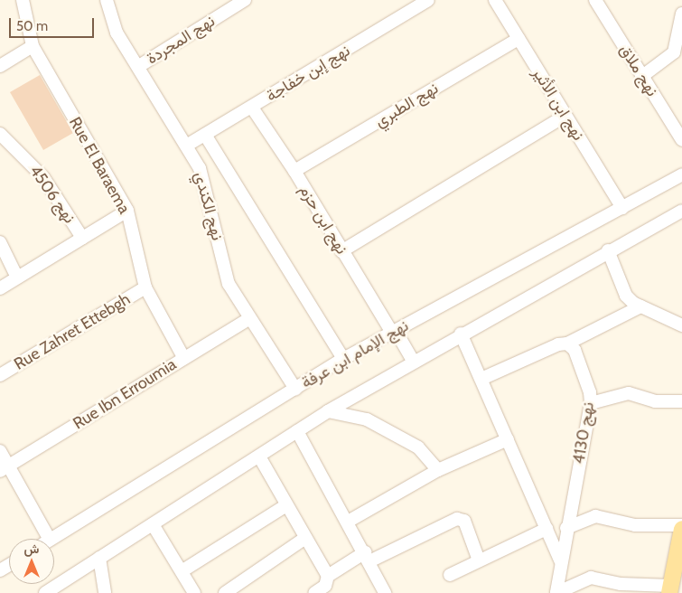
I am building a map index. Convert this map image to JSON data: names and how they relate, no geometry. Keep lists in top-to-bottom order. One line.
{"streets":{"street":["نهج المجردة","نهج ملاق","نهج إبن خفاجة","نهج ابن الأثير","نهج الطبري","Rue El Baraema","نهج 4506","نهج الكندي","نهج ابن حزم","Rue Zahret Ettebgh","نهج الإمام ابن عرفة","Rue Ibn Erroumia","نهج 4130"]},"crossings":[["نهج المجردة","نهج الكندي"],["نهج إبن خفاجة","نهج الكندي"],["نهج إبن خفاجة","نهج ابن حزم"],["نهج ابن الأثير","نهج الطبري"],["نهج ابن الأثير","نهج الإمام ابن عرفة"],["نهج الطبري","نهج ابن حزم"],["Rue El Baraema","Rue Zahret Ettebgh"],["Rue El Baraema","Rue Ibn Erroumia"],["نهج الكندي","نهج الإمام ابن عرفة"],["نهج الكندي","Rue Ibn Erroumia"],["نهج ابن حزم","نهج الإمام ابن عرفة"]],"scale_bar":"50 m","north":"top"}
